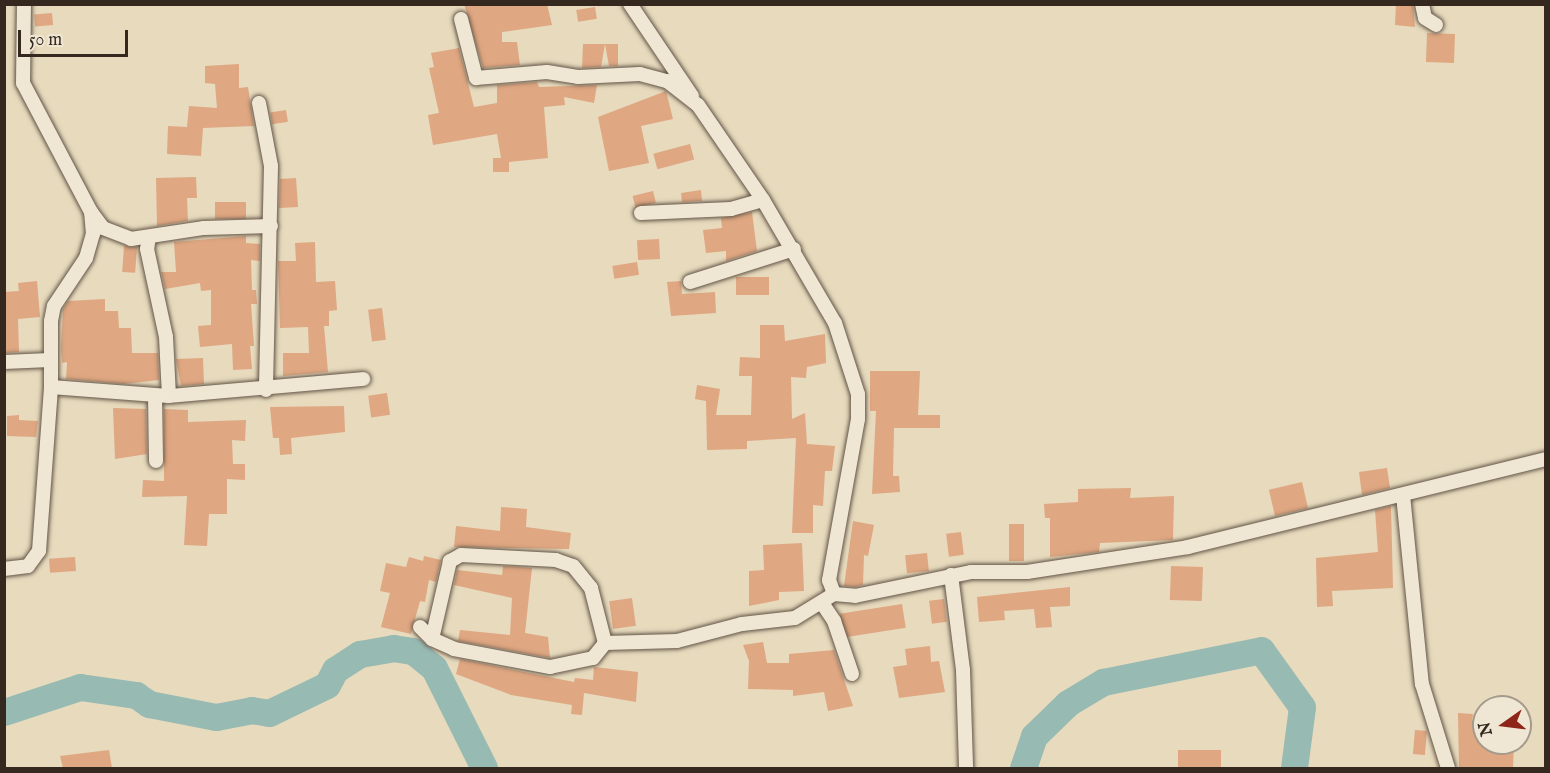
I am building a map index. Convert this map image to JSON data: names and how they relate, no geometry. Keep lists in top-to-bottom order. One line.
{"scale_bar":"50 m","north":"left"}
